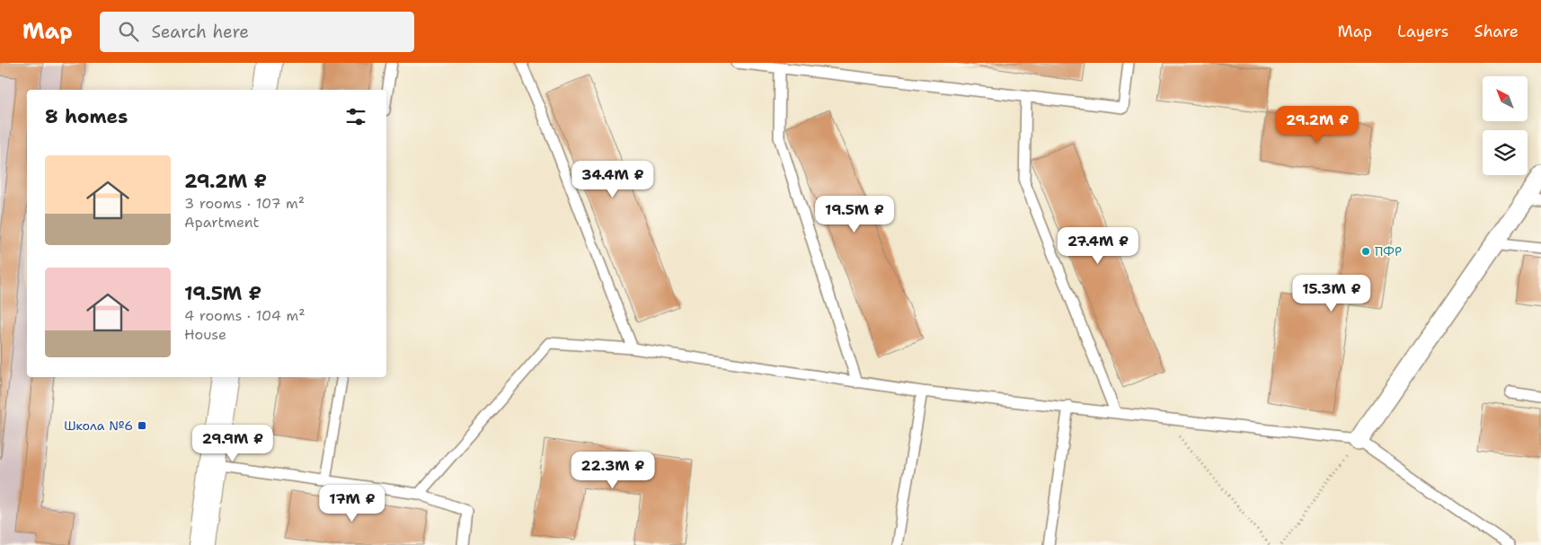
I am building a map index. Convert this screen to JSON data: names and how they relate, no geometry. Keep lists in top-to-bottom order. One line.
{"places":{"other":["ПФР"],"transit":["Школа №6"]},"north":"top left","page":{"header":"Map","search":"Search here","nav":["Map","Layers","Share"],"heading":"8 homes","price":["29.2M ₽","34.4M ₽","19.5M ₽","27.4M ₽","15.3M ₽","29.9M ₽","22.3M ₽","17M ₽"],"list":[{"name":"29.2M ₽","note":"3 rooms · 107 m² · Apartment"},{"name":"19.5M ₽","note":"4 rooms · 104 m² · House"}]}}
